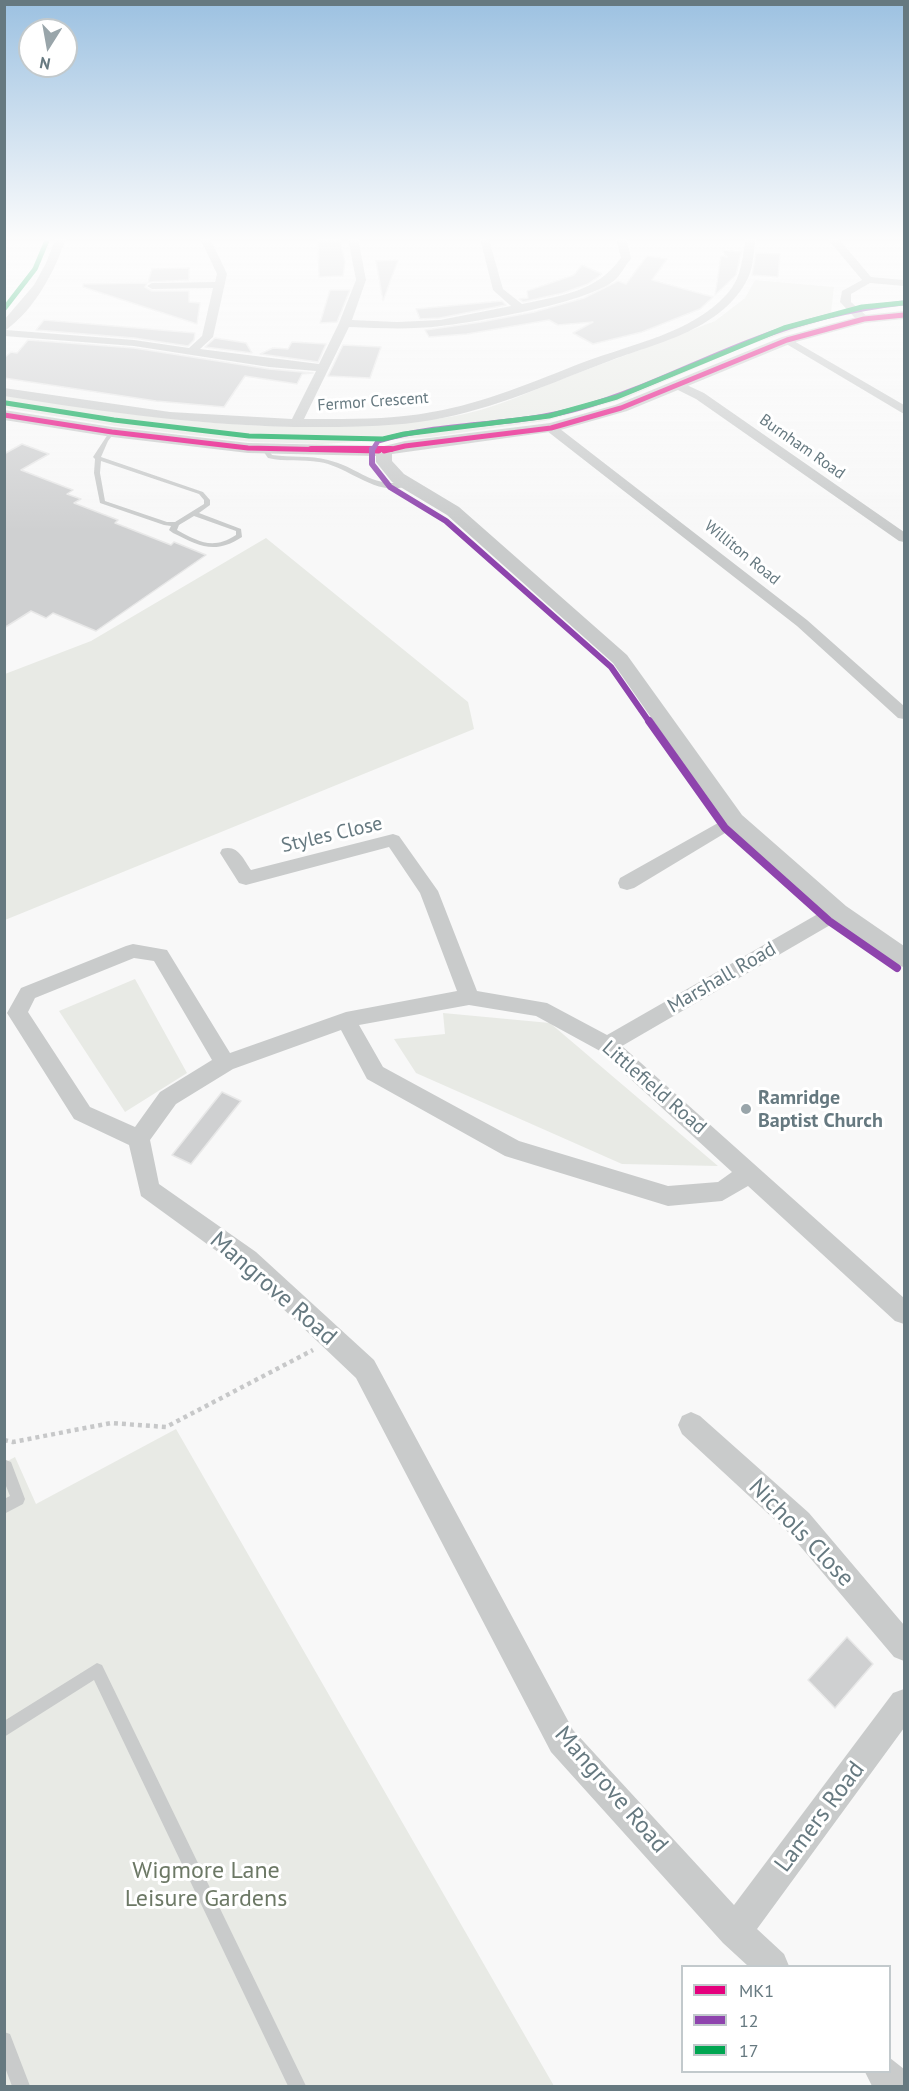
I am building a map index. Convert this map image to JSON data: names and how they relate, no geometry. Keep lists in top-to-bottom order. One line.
{"streets":{"street":["Fermor Crescent","Burnham Road","Williton Road","Styles Close","Marshall Road","Littlefield Road","Mangrove Road","Nichols Close","Lamers Road"]},"crossings":[["Styles Close","Littlefield Road"],["Marshall Road","Littlefield Road"],["Mangrove Road","Lamers Road"]],"parks":["Wigmore Lane Leisure Gardens"],"places":["Ramridge Baptist Church"],"lines":["transit line MK1","transit line 12","transit line 17"],"legend":["MK1","12","17"],"north":"bottom"}
